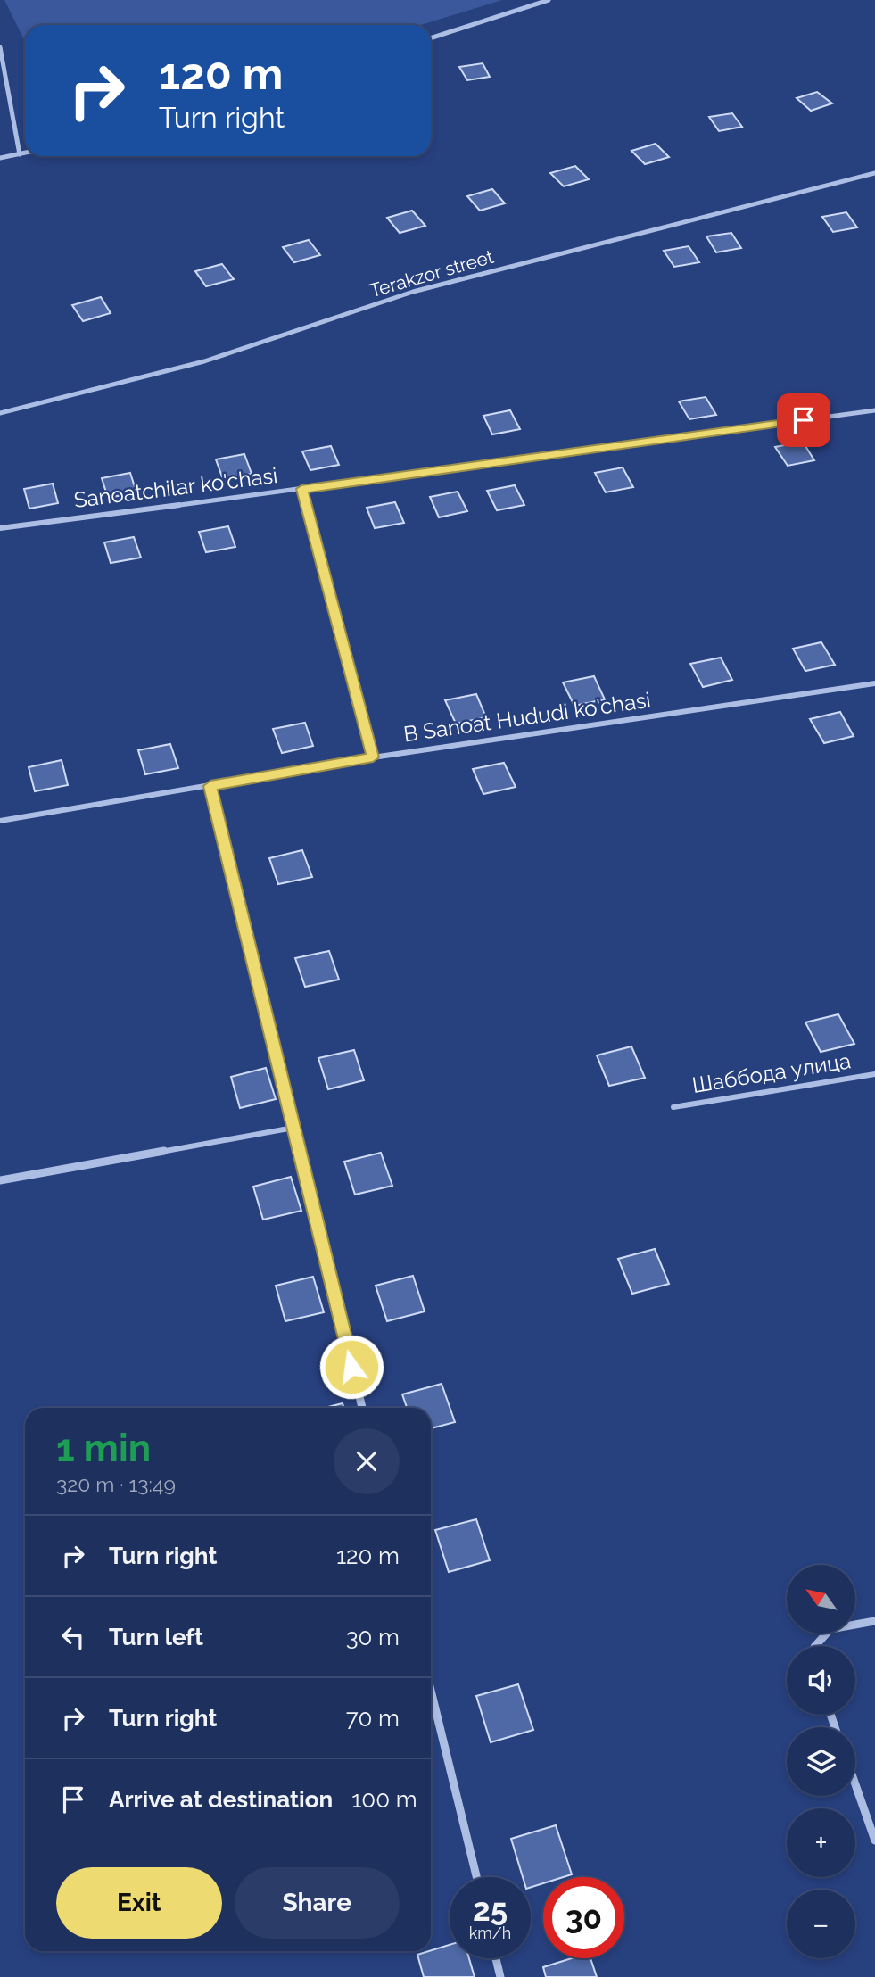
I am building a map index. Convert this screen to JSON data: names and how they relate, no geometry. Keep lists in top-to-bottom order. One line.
{"streets":{"street":["Terakzor street","Sanoatchilar ko'chasi","B Sanoat Hududi ko'chasi","Шаббода улица"]},"north":"top left","page":{"turn":["120 m","Turn right"],"heading":["1 min","320 m · 13:49"],"list":[{"name":"Turn right","value":"120 m"},{"name":"Turn left","value":"30 m"},{"name":"Turn right","value":"70 m"},{"name":"Arrive at destination","value":"100 m"}],"map_buttons":["+","−"],"buttons":["Exit","Share"],"speed":"25 km/h","limit":"30"}}
